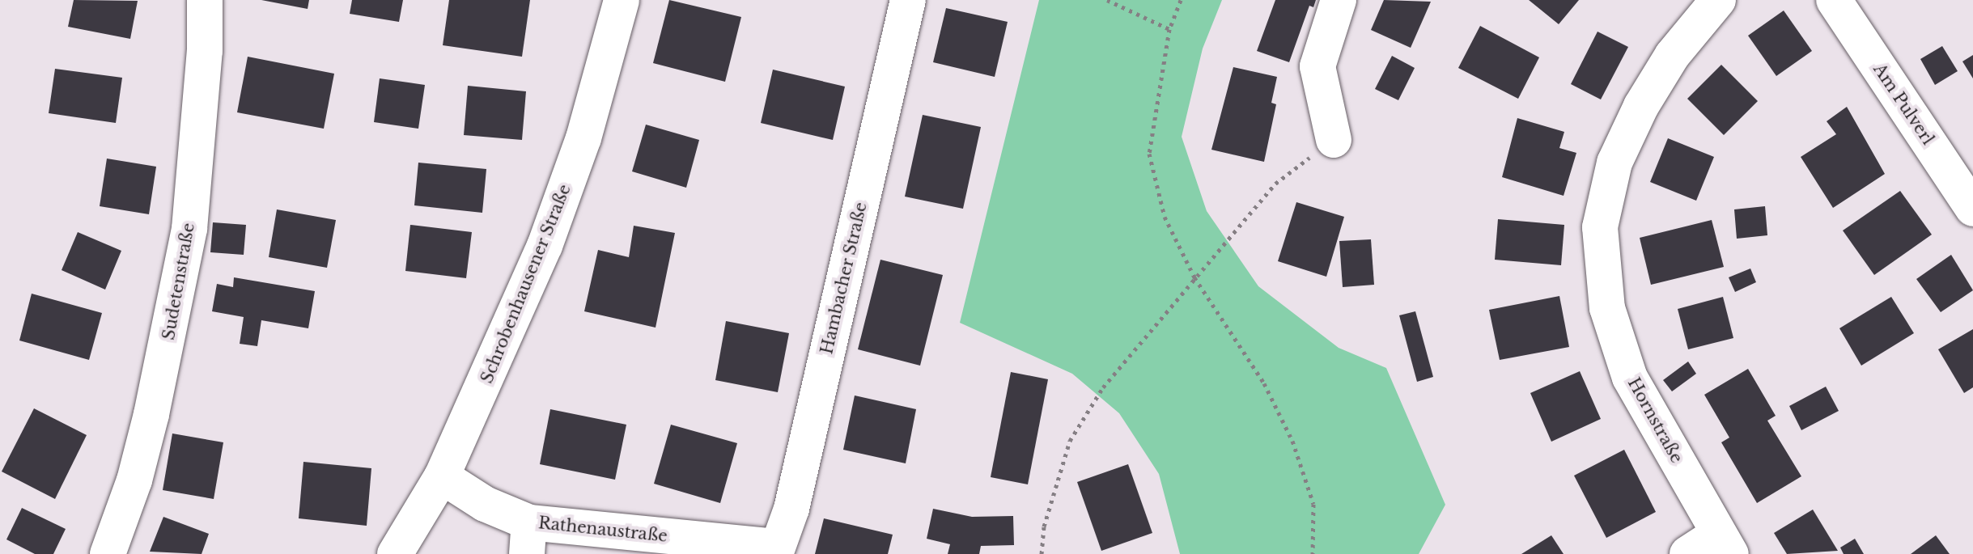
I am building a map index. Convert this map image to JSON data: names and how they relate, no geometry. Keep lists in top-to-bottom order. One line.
{"streets":{"street":["Am Pulverl","Hambacher Straße","Sudetenstraße","Schrobenhausener Straße","Hornstraße","Rathenaustraße"]},"crossings":[["Hambacher Straße","Rathenaustraße"],["Schrobenhausener Straße","Rathenaustraße"]]}
